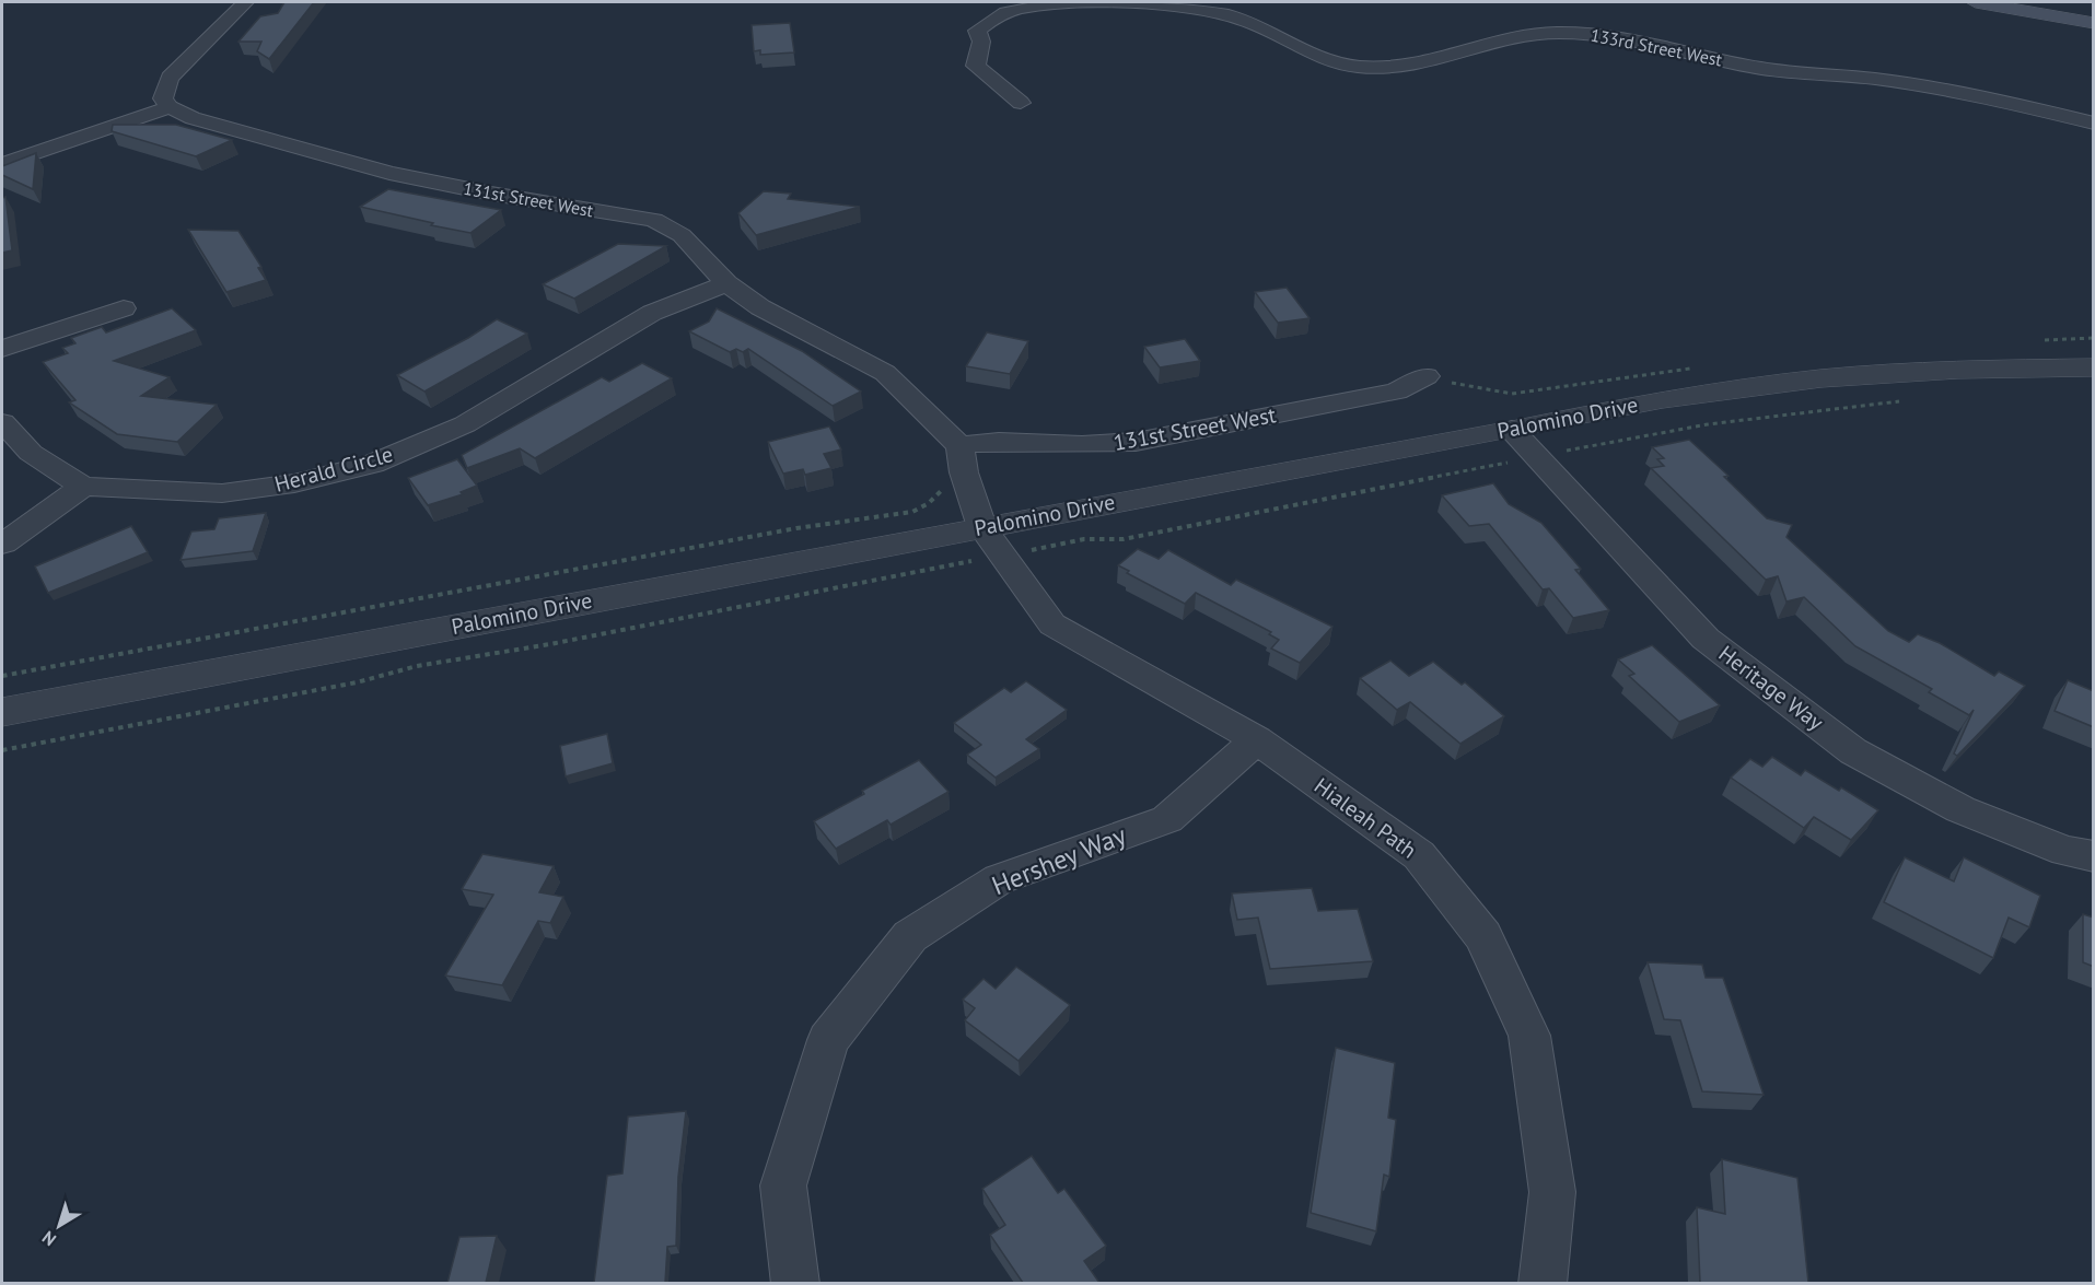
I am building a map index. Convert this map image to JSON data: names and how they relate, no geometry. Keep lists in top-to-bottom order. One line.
{"streets":{"street":["133rd Street West","131st Street West","Palomino Drive","Herald Circle","Heritage Way","Hialeah Path","Hershey Way"]},"crossings":[["131st Street West","Palomino Drive"],["131st Street West","Herald Circle"],["131st Street West","Hialeah Path"],["Palomino Drive","Heritage Way"],["Palomino Drive","Hialeah Path"],["Hialeah Path","Hershey Way"]],"north":"bottom left"}
